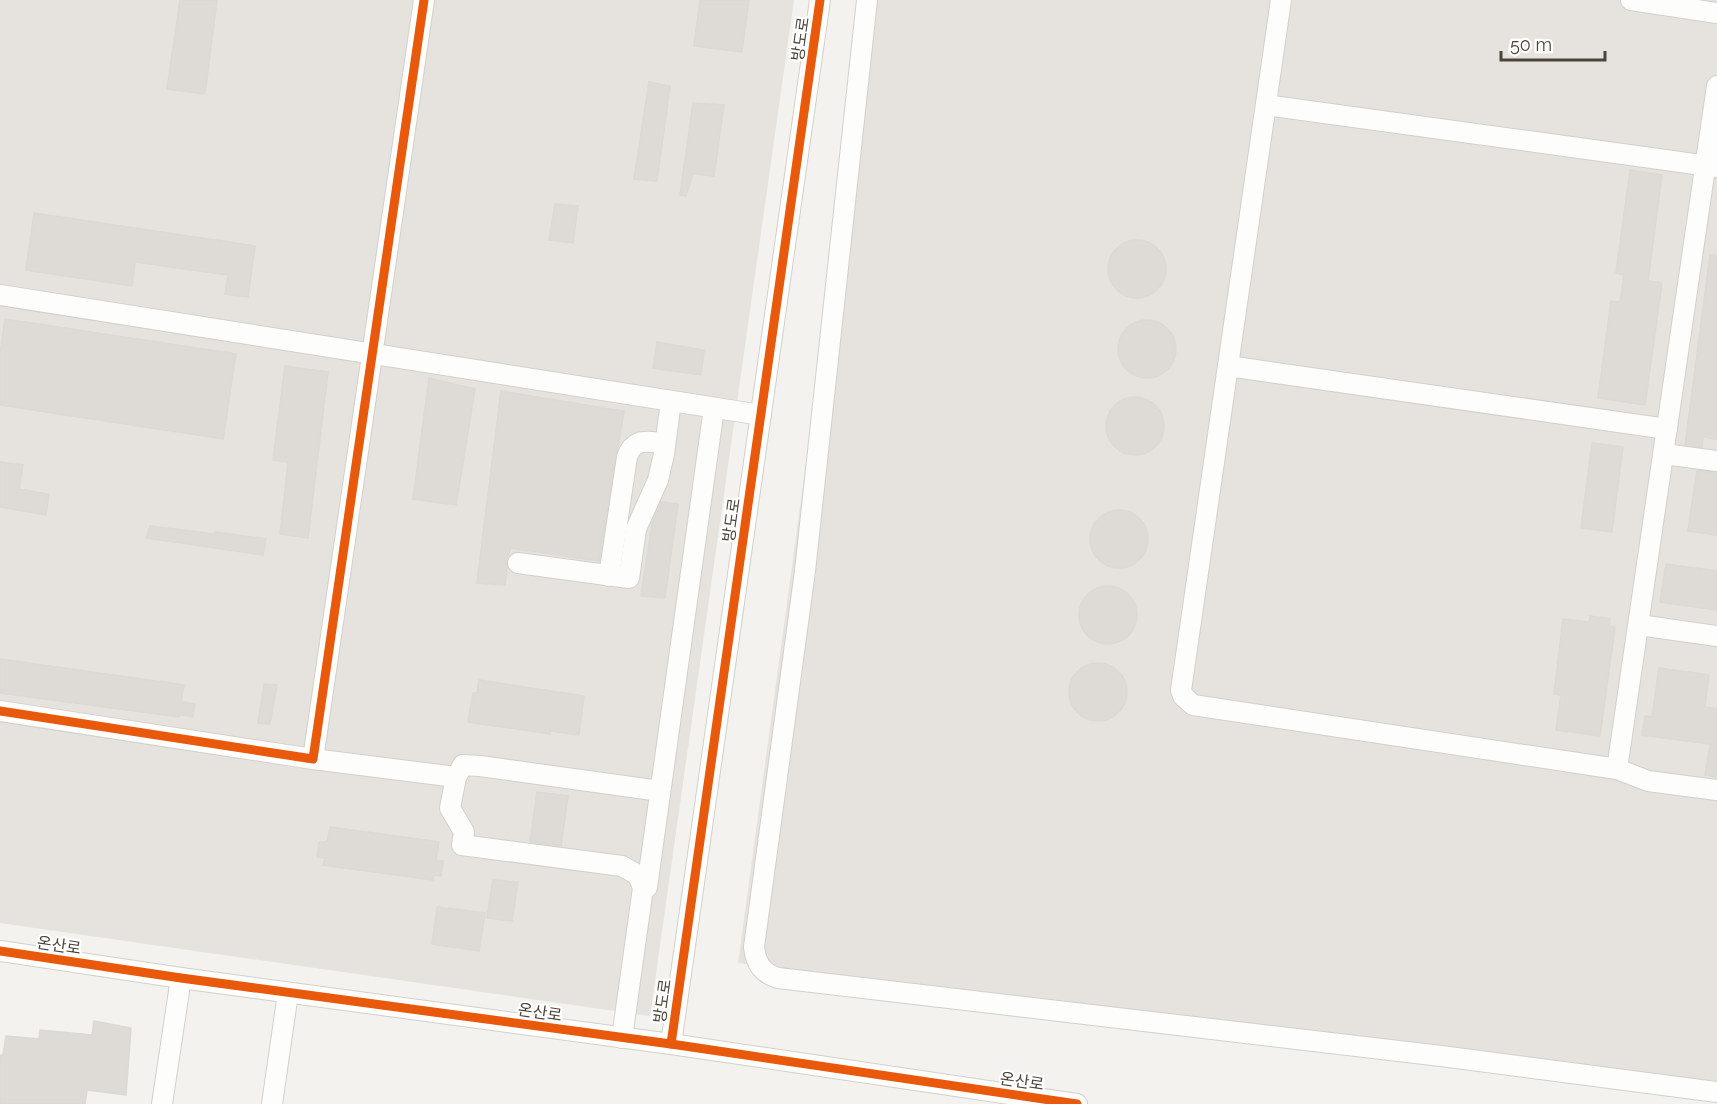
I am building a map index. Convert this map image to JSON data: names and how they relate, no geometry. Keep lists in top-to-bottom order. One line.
{"streets":{"street":["방도로","온산로"]},"crossings":[["방도로","온산로"]],"scale_bar":"50 m"}
